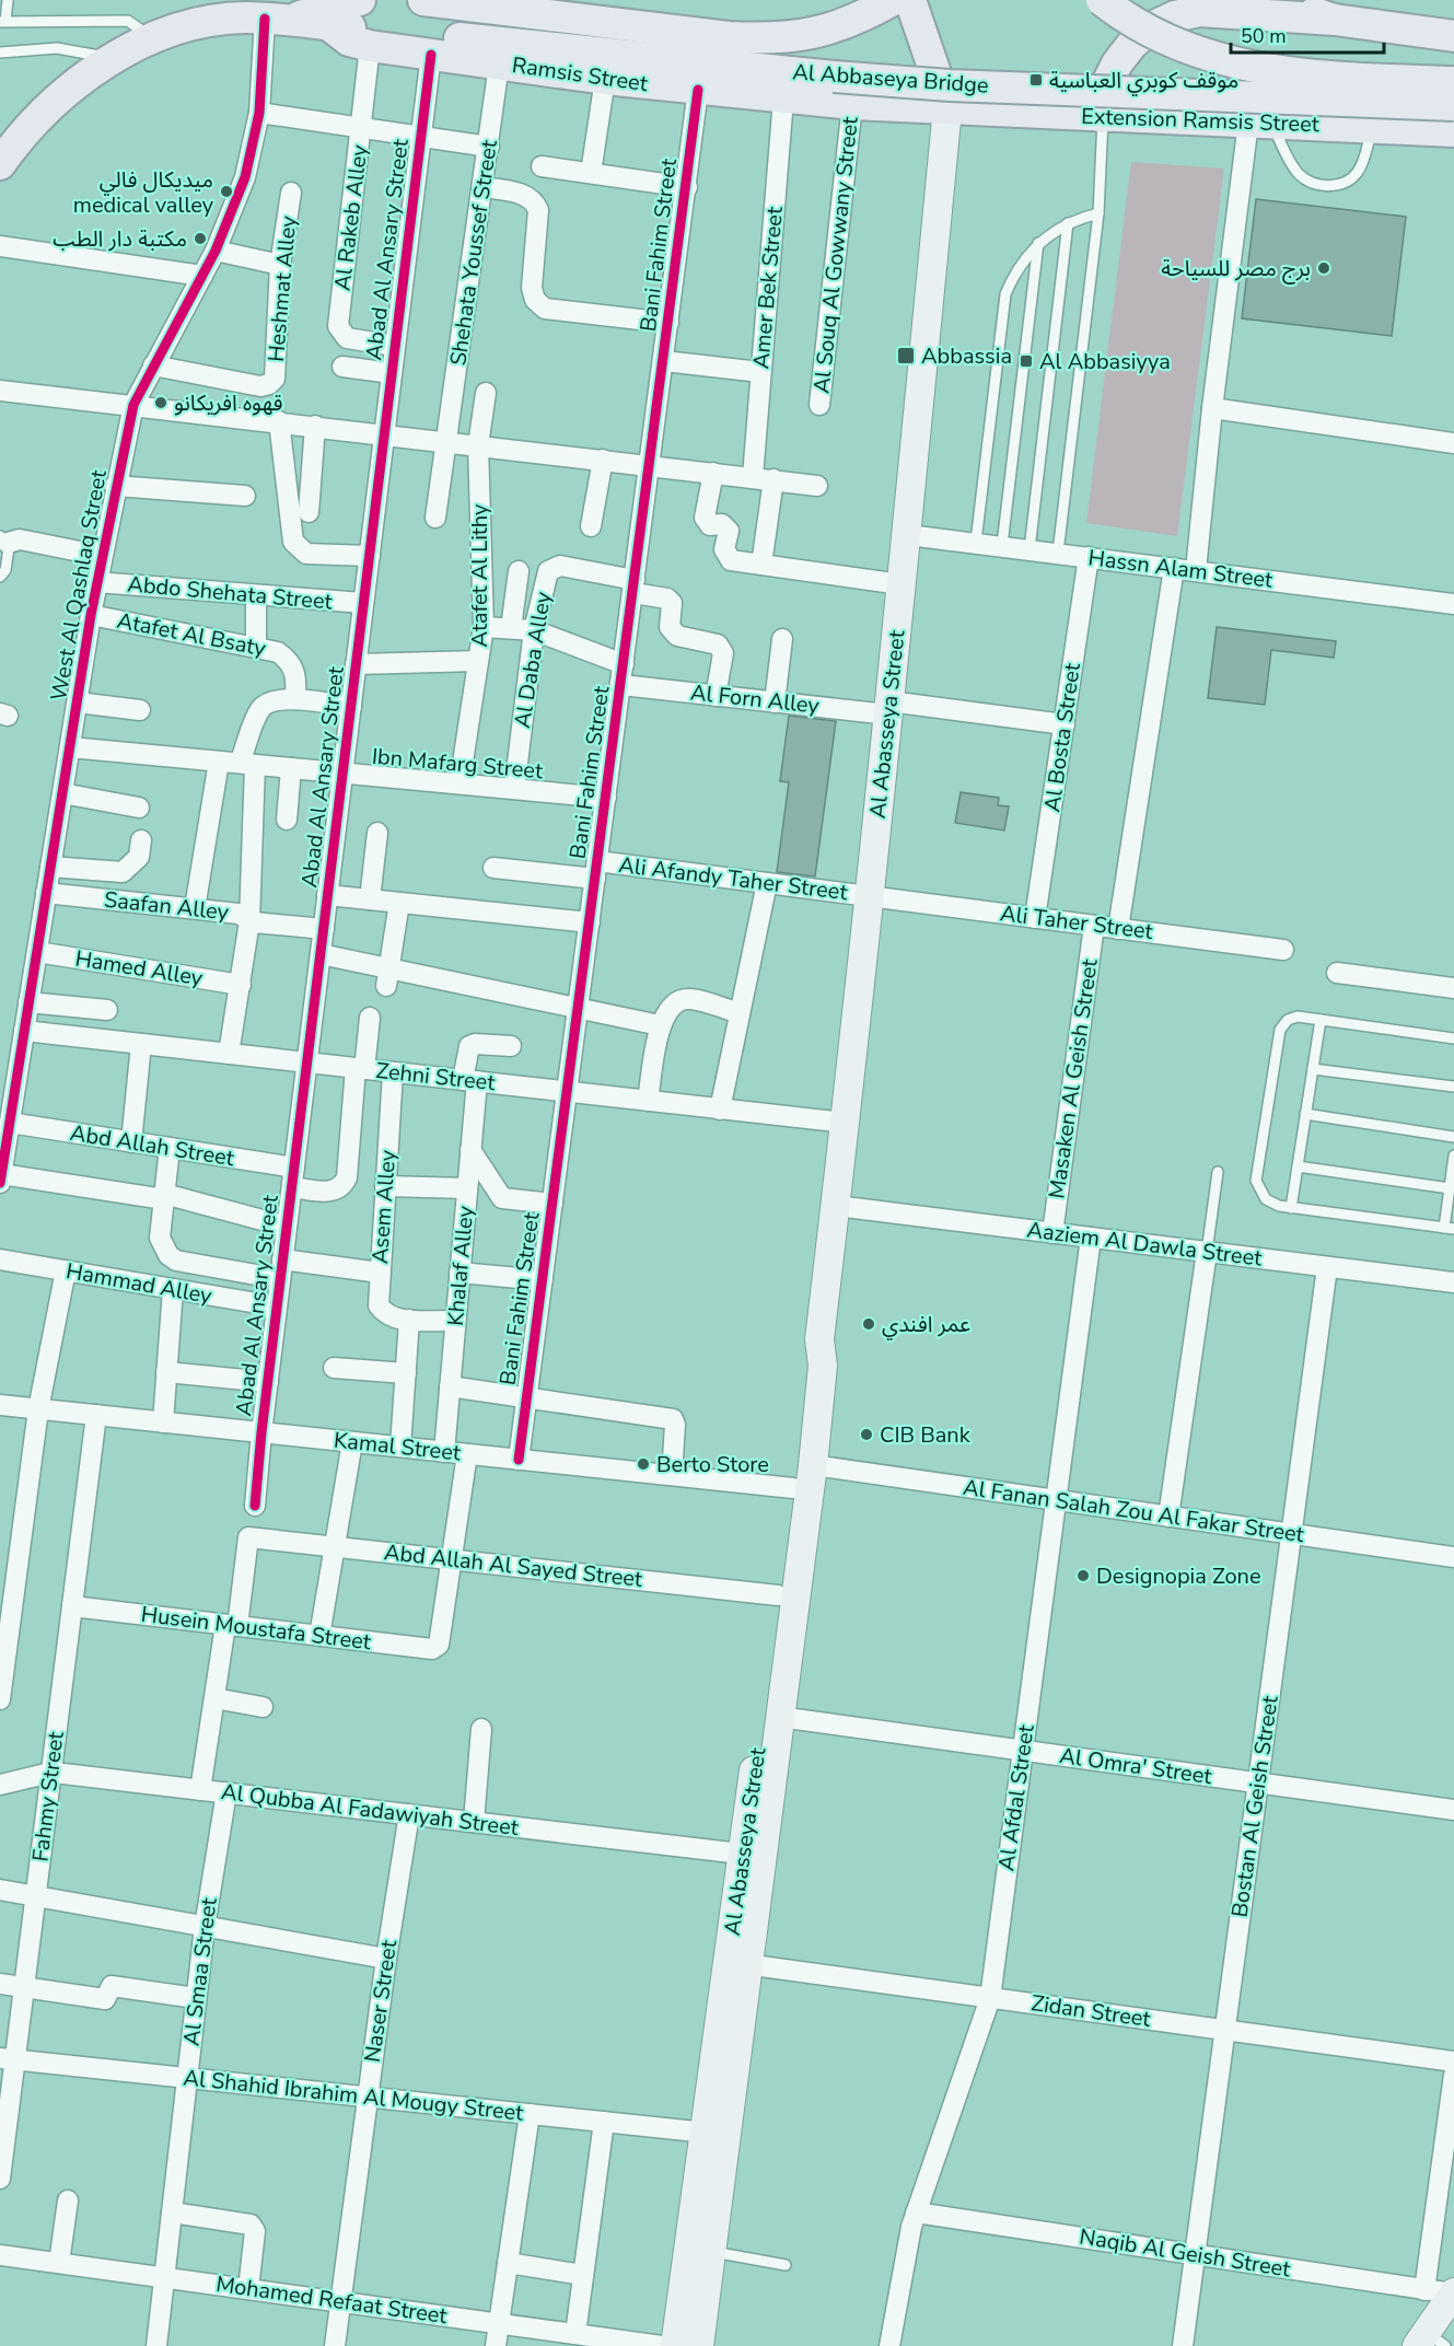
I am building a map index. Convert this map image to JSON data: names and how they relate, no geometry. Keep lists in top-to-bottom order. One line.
{"streets":{"main road":["Ramsis Street","Al Abbaseya Bridge","Extension Ramsis Street","Al Abasseya Street"],"street":["Al Rakeb Alley","Bani Fahim Street","Abad Al Ansary Street","Shehata Youssef Street","Al Souq Al Gowwany Street","Amer Bek Street","Heshmat Alley","Hassn Alam Street","Atafet Al Lithy","West Al Qashlaq Street","Abdo Shehata Street","Atafet Al Bsaty","Al Daba Alley","Al Forn Alley","Al Bosta Street","Ibn Mafarg Street","Ali Afandy Taher Street","Saafan Alley","Ali Taher Street","Hamed Alley","Zehni Street","Masaken Al Geish Street","Abd Allah Street","Asem Alley","Aaziem Al Dawla Street","Khalaf Alley","Hammad Alley","Kamal Street","Al Fanan Salah Zou Al Fakar Street","Abd Allah Al Sayed Street","Husein Moustafa Street","Al Omra' Street","Fahmy Street","Al Afdal Street","Bostan Al Geish Street","Al Qubba Al Fadawiyah Street","Al Smaa Street","Naser Street","Zidan Street","Al Shahid Ibrahim Al Mougy Street","Naqib Al Geish Street","Mohamed Refaat Street"]},"crossings":[["Ramsis Street","Al Abbaseya Bridge"],["Ramsis Street","Extension Ramsis Street"],["Ramsis Street","Al Rakeb Alley"],["Ramsis Street","Bani Fahim Street"],["Ramsis Street","Abad Al Ansary Street"],["Ramsis Street","Shehata Youssef Street"],["Ramsis Street","Al Souq Al Gowwany Street"],["Ramsis Street","Amer Bek Street"],["Ramsis Street","West Al Qashlaq Street"],["Ramsis Street","Al Abasseya Street"],["Extension Ramsis Street","Al Abasseya Street"],["Al Rakeb Alley","Abad Al Ansary Street"],["Bani Fahim Street","Al Daba Alley"],["Bani Fahim Street","Al Forn Alley"],["Bani Fahim Street","Ibn Mafarg Street"],["Bani Fahim Street","Ali Afandy Taher Street"],["Bani Fahim Street","Zehni Street"],["Bani Fahim Street","Kamal Street"],["Abad Al Ansary Street","Abdo Shehata Street"],["Abad Al Ansary Street","Ibn Mafarg Street"],["Abad Al Ansary Street","Saafan Alley"],["Abad Al Ansary Street","Zehni Street"],["Abad Al Ansary Street","Abd Allah Street"],["Abad Al Ansary Street","Hammad Alley"],["Abad Al Ansary Street","Kamal Street"],["Heshmat Alley","West Al Qashlaq Street"],["Hassn Alam Street","Al Abasseya Street"],["Hassn Alam Street","Al Bosta Street"],["Atafet Al Lithy","Ibn Mafarg Street"],["West Al Qashlaq Street","Abdo Shehata Street"],["West Al Qashlaq Street","Atafet Al Bsaty"],["West Al Qashlaq Street","Ibn Mafarg Street"],["West Al Qashlaq Street","Saafan Alley"],["West Al Qashlaq Street","Hamed Alley"],["West Al Qashlaq Street","Zehni Street"],["West Al Qashlaq Street","Abd Allah Street"],["Al Daba Alley","Ibn Mafarg Street"],["Al Forn Alley","Al Abasseya Street"],["Al Forn Alley","Al Bosta Street"],["Al Abasseya Street","Ali Afandy Taher Street"],["Al Abasseya Street","Ali Taher Street"],["Al Abasseya Street","Zehni Street"],["Al Abasseya Street","Aaziem Al Dawla Street"],["Al Abasseya Street","Kamal Street"],["Al Abasseya Street","Al Fanan Salah Zou Al Fakar Street"],["Al Abasseya Street","Abd Allah Al Sayed Street"],["Al Abasseya Street","Al Omra' Street"],["Al Abasseya Street","Al Qubba Al Fadawiyah Street"],["Al Abasseya Street","Zidan Street"],["Al Abasseya Street","Al Shahid Ibrahim Al Mougy Street"],["Al Bosta Street","Ali Taher Street"],["Ali Afandy Taher Street","Ali Taher Street"],["Ali Taher Street","Masaken Al Geish Street"],["Zehni Street","Abd Allah Street"],["Zehni Street","Asem Alley"],["Zehni Street","Khalaf Alley"],["Masaken Al Geish Street","Aaziem Al Dawla Street"],["Asem Alley","Khalaf Alley"],["Aaziem Al Dawla Street","Al Afdal Street"],["Aaziem Al Dawla Street","Bostan Al Geish Street"],["Khalaf Alley","Kamal Street"],["Kamal Street","Fahmy Street"],["Al Fanan Salah Zou Al Fakar Street","Al Afdal Street"],["Al Fanan Salah Zou Al Fakar Street","Bostan Al Geish Street"],["Abd Allah Al Sayed Street","Husein Moustafa Street"],["Husein Moustafa Street","Fahmy Street"],["Al Omra' Street","Al Afdal Street"],["Al Omra' Street","Bostan Al Geish Street"],["Fahmy Street","Al Qubba Al Fadawiyah Street"],["Fahmy Street","Al Shahid Ibrahim Al Mougy Street"],["Al Afdal Street","Zidan Street"],["Al Afdal Street","Naqib Al Geish Street"],["Bostan Al Geish Street","Zidan Street"],["Bostan Al Geish Street","Naqib Al Geish Street"],["Al Qubba Al Fadawiyah Street","Al Smaa Street"],["Al Qubba Al Fadawiyah Street","Naser Street"],["Al Smaa Street","Al Shahid Ibrahim Al Mougy Street"],["Al Smaa Street","Mohamed Refaat Street"],["Naser Street","Al Shahid Ibrahim Al Mougy Street"],["Naser Street","Mohamed Refaat Street"]],"places":{"transit":["موقف كوبري العباسية","Abbassia","Al Abbasiyya"],"other":["ميديكال فالي medical valley","مكتبة دار الطب","برج مصر للسياحة","قهوه افريكانو","عمر افندي","CIB Bank","Berto Store","Designopia Zone"]},"scale_bar":"50 m"}
